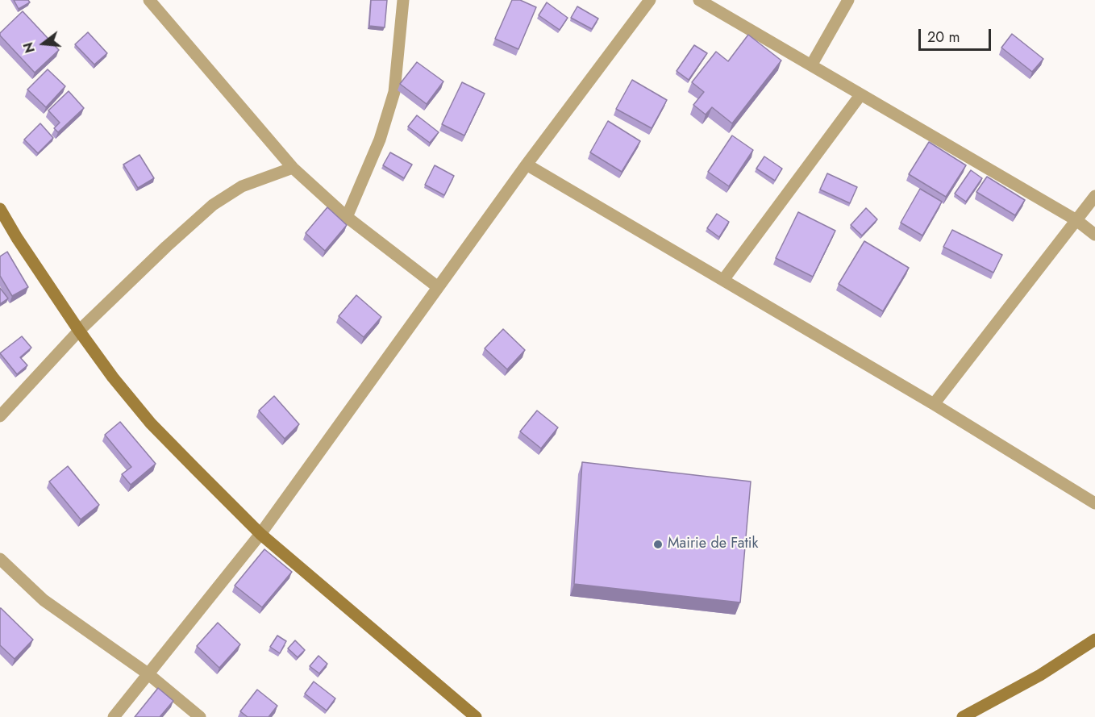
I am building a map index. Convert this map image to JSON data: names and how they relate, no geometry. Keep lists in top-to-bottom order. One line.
{"places":["Mairie de Fatik"],"scale_bar":"20 m","north":"left"}
